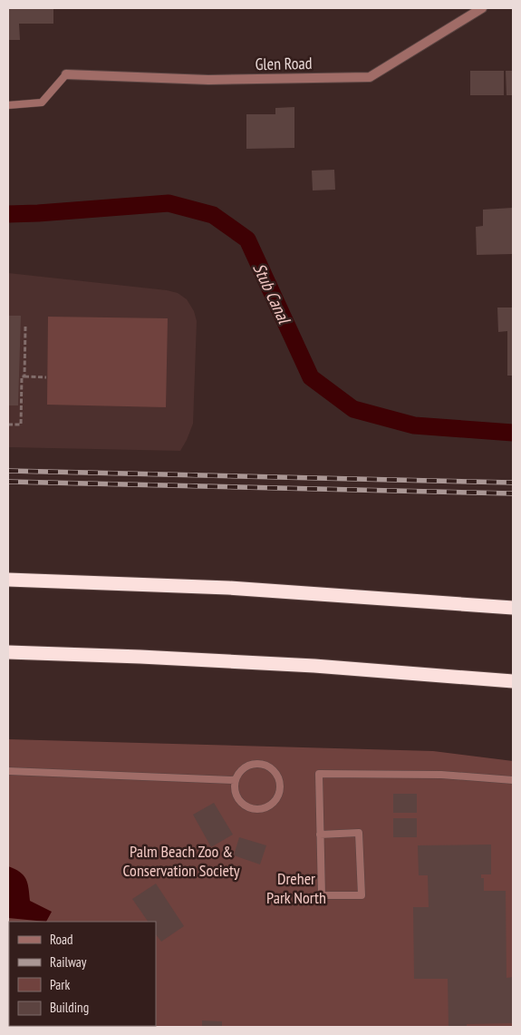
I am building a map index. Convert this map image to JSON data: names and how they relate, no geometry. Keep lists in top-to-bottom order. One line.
{"streets":{"street":["Glen Road"]},"water":["Stub Canal"],"parks":["Palm Beach Zoo & Conservation Society","Dreher Park North"],"legend":["Road","Railway","Park","Building"]}
